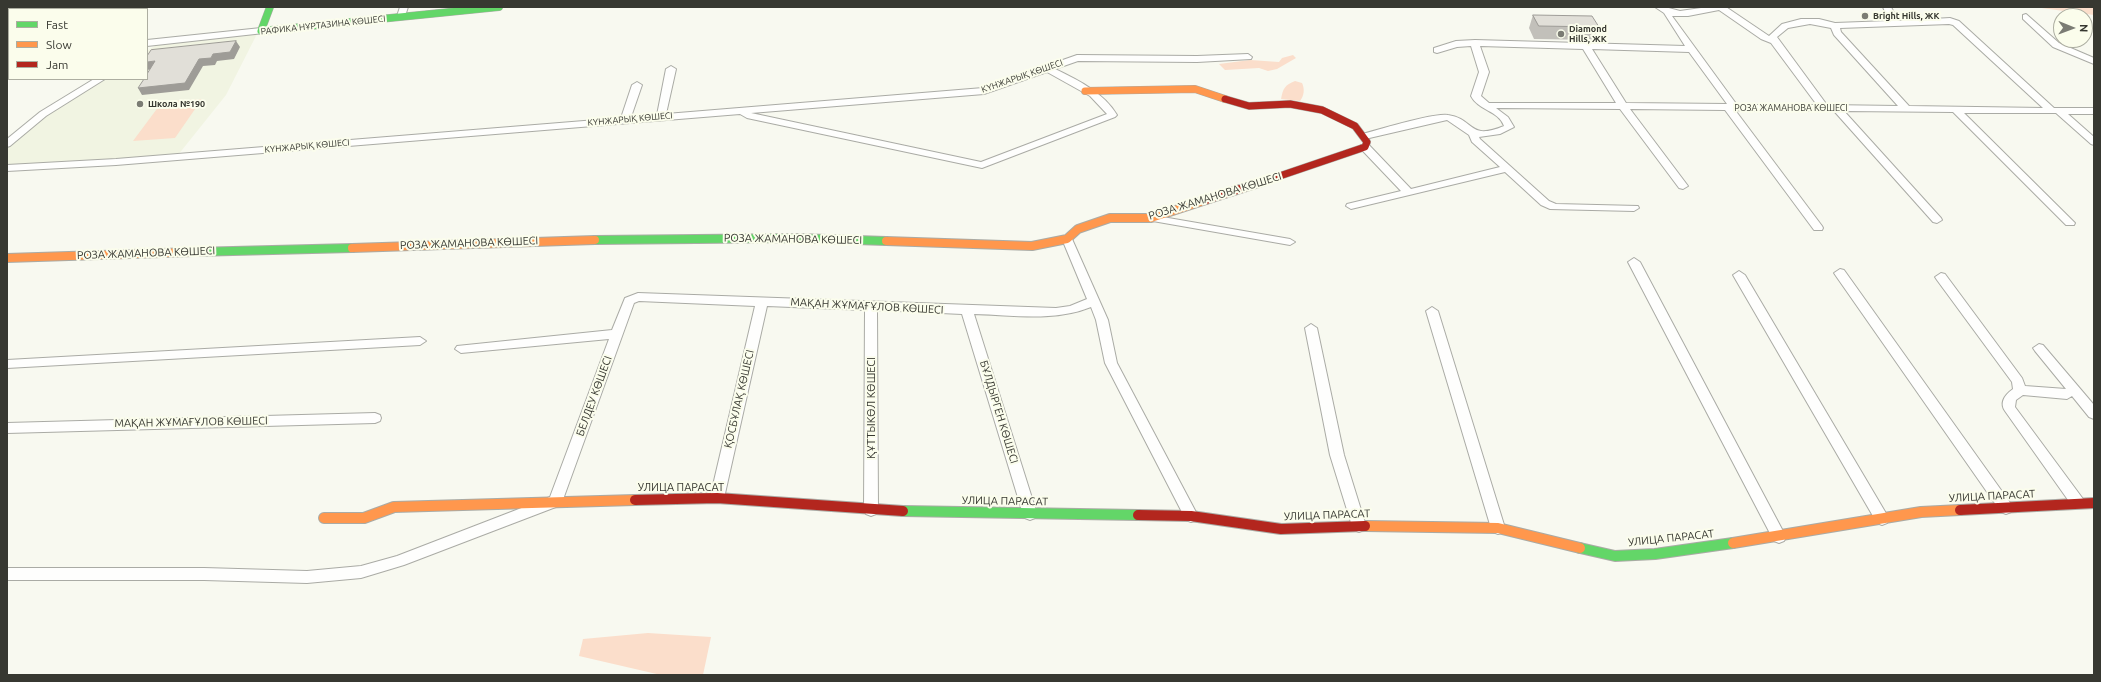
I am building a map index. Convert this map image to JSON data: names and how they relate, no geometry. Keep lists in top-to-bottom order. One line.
{"streets":{"street":["РАФИКА НҰРТАЗИНА КӨШЕСІ","КҮНЖАРЫҚ КӨШЕСІ","РОЗА ЖАМАНОВА КӨШЕСІ","МАҚАН ЖҰМАҒҰЛОВ КӨШЕСІ","БЕЛДЕУ КӨШЕСІ","ҚОСБҰЛАҚ КӨШЕСІ","ҚҰТТЫКӨЛ КӨШЕСІ","БҰЛДЫРГЕН КӨШЕСІ","УЛИЦА ПАРАСАТ"]},"crossings":[["МАҚАН ЖҰМАҒҰЛОВ КӨШЕСІ","БЕЛДЕУ КӨШЕСІ"],["МАҚАН ЖҰМАҒҰЛОВ КӨШЕСІ","ҚОСБҰЛАҚ КӨШЕСІ"],["МАҚАН ЖҰМАҒҰЛОВ КӨШЕСІ","ҚҰТТЫКӨЛ КӨШЕСІ"],["МАҚАН ЖҰМАҒҰЛОВ КӨШЕСІ","БҰЛДЫРГЕН КӨШЕСІ"],["БЕЛДЕУ КӨШЕСІ","УЛИЦА ПАРАСАТ"],["ҚОСБҰЛАҚ КӨШЕСІ","УЛИЦА ПАРАСАТ"],["ҚҰТТЫКӨЛ КӨШЕСІ","УЛИЦА ПАРАСАТ"],["БҰЛДЫРГЕН КӨШЕСІ","УЛИЦА ПАРАСАТ"]],"places":["Bright Hills, ЖК","Diamond Hills, ЖК","Школа №190"],"legend":["Fast","Slow","Jam"],"north":"right"}
